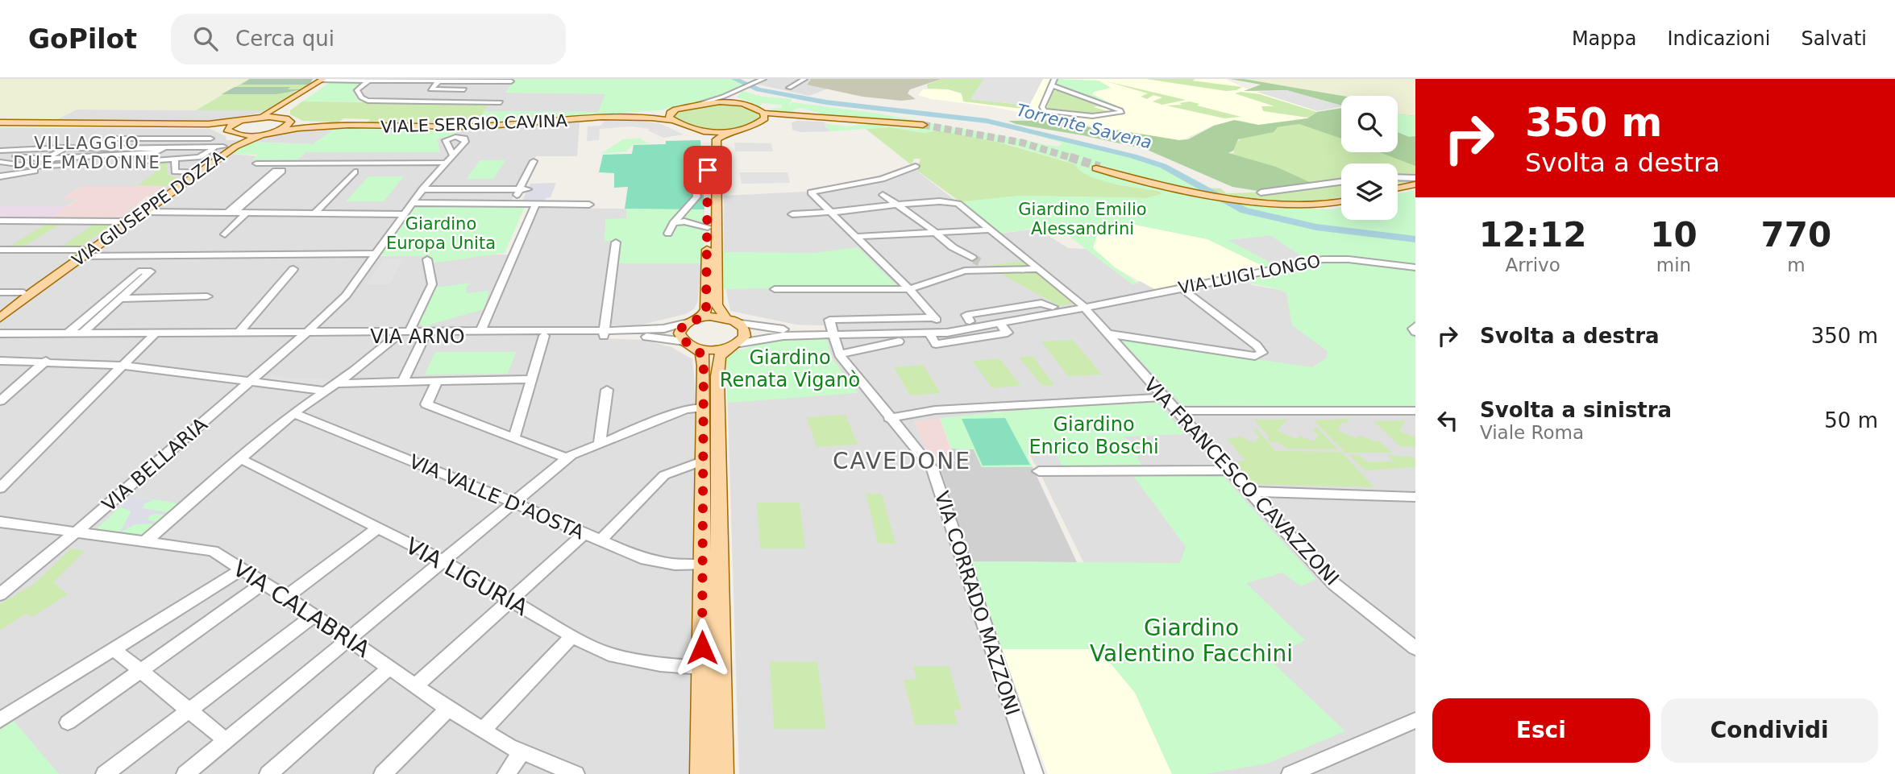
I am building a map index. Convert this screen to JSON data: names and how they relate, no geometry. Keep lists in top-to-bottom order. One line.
{"streets":{"main road":["VIALE SERGIO CAVINA","VIA GIUSEPPE DOZZA"],"street":["VIA LUIGI LONGO","VIA ARNO","VIA BELLARIA","VIA FRANCESCO CAVAZZONI","VIA VALLE D'AOSTA","VIA LIGURIA","VIA CORRADO MAZZONI","VIA CALABRIA"]},"crossings":[["VIALE SERGIO CAVINA","VIA GIUSEPPE DOZZA"],["VIA LUIGI LONGO","VIA FRANCESCO CAVAZZONI"],["VIA ARNO","VIA BELLARIA"],["VIA BELLARIA","VIA CALABRIA"]],"districts":["VILLAGGIO DUE MADONNE","CAVEDONE"],"water":["Torrente Savena"],"parks":["Giardino Emilio Alessandrini","Giardino Europa Unita","Giardino Renata Viganò","Giardino Enrico Boschi","Giardino Valentino Facchini"],"page":{"header":"GoPilot","search":"Cerca qui","nav":["Mappa","Indicazioni","Salvati"],"turn":["350 m","Svolta a destra"],"eta":["12:12","Arrivo","10","min","770","m"],"list":[{"name":"Svolta a destra","value":"350 m"},{"name":"Svolta a sinistra","note":"Viale Roma","value":"50 m"}],"buttons":["Esci","Condividi"]}}
